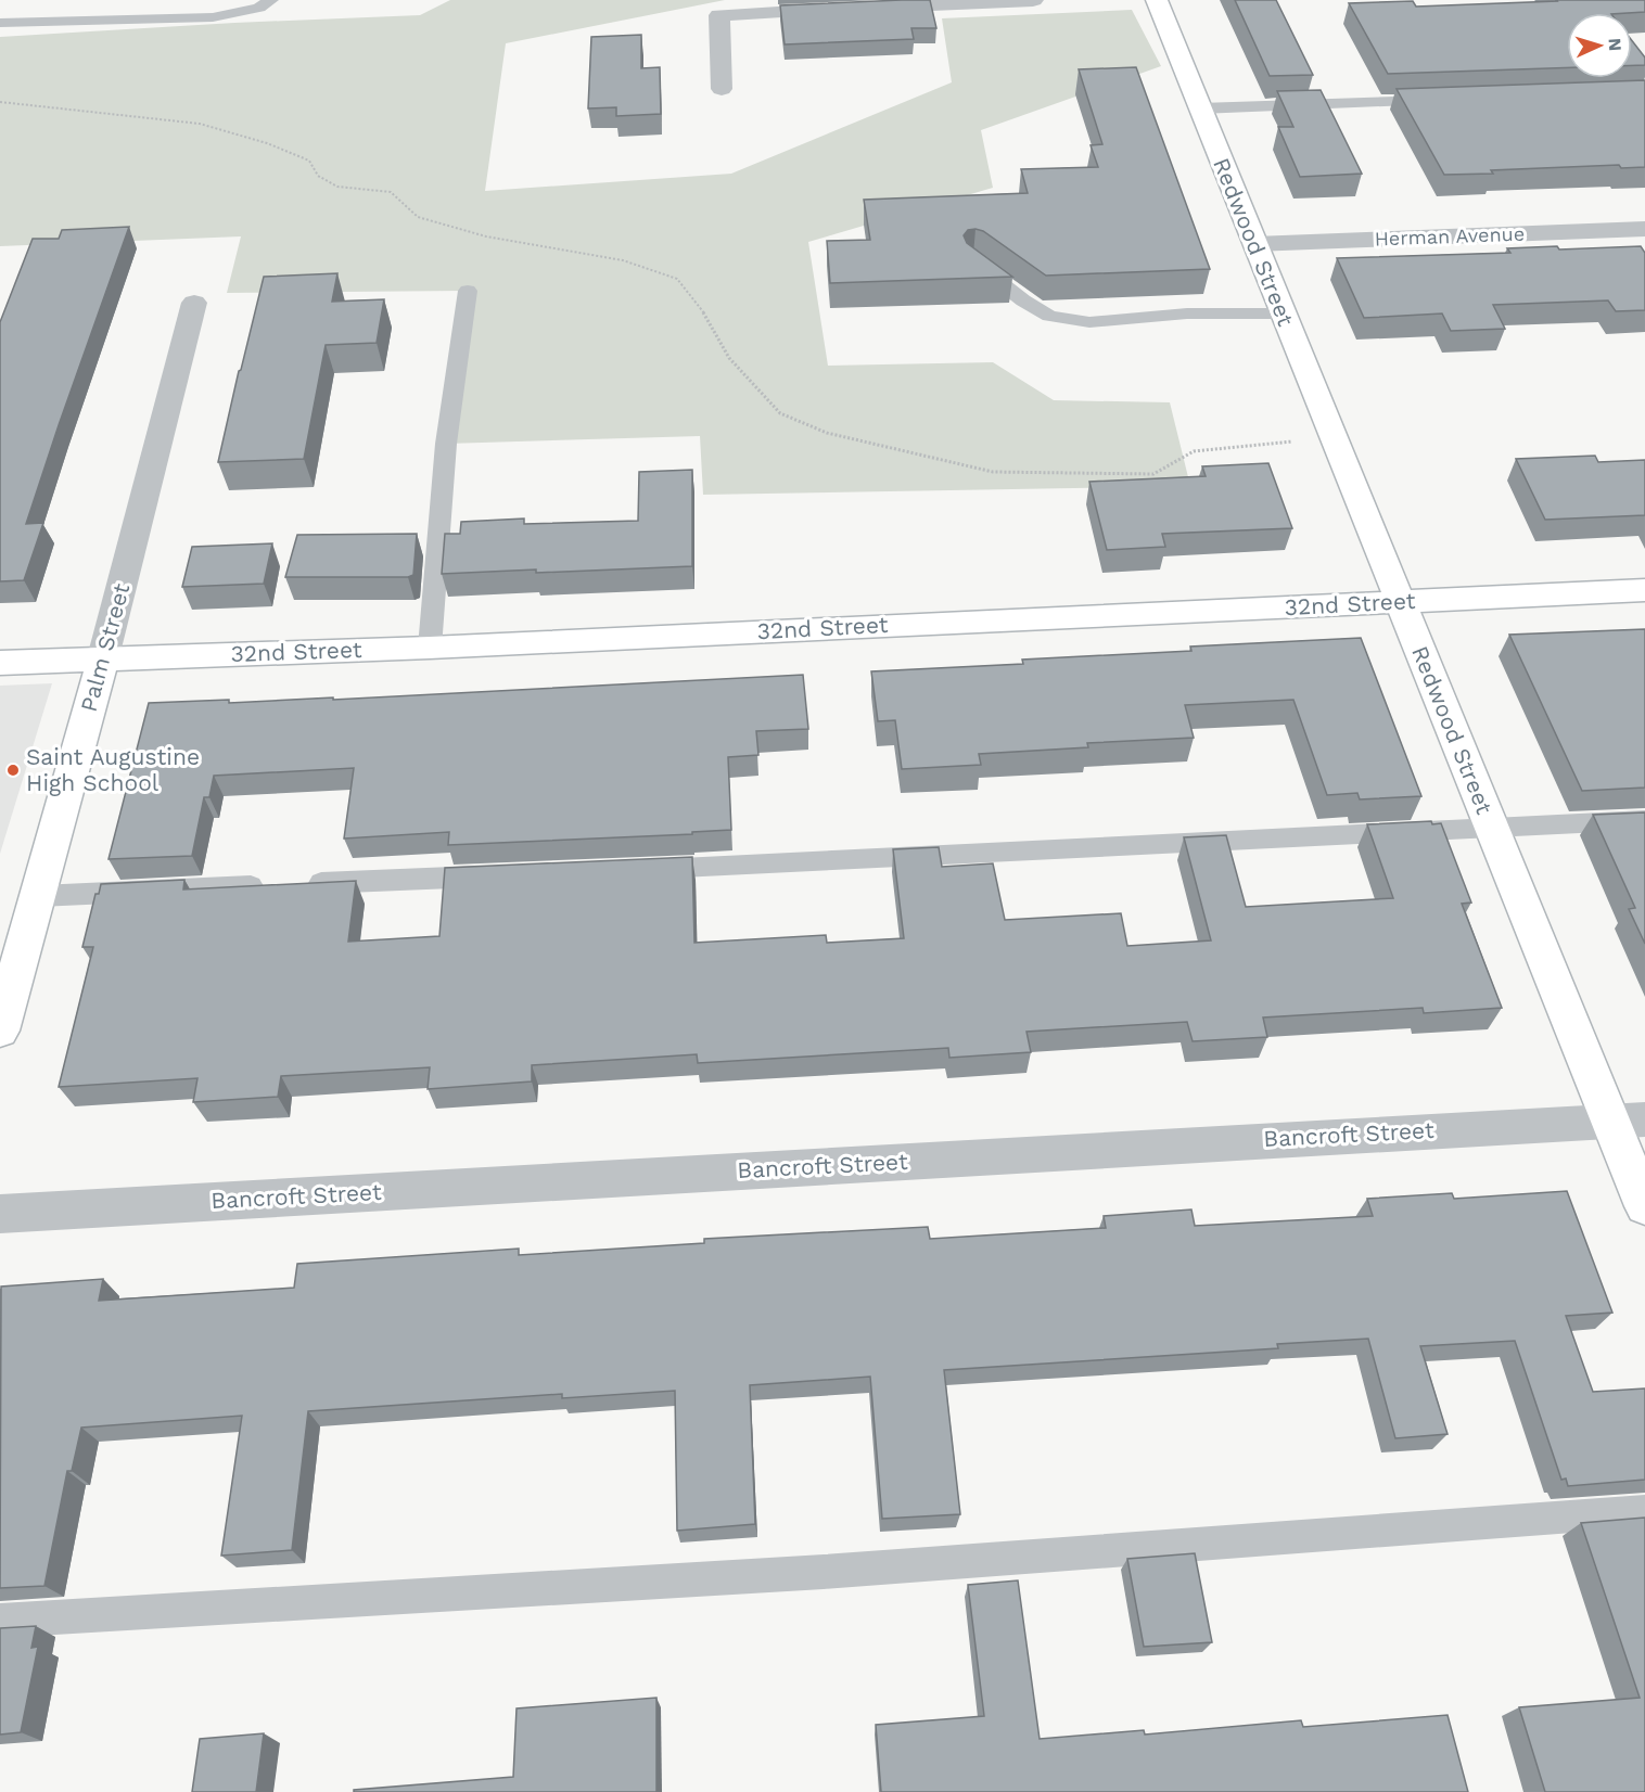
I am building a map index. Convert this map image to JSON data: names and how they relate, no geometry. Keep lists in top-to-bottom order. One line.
{"streets":{"street":["Herman Avenue","Redwood Street","32nd Street","Palm Street","Bancroft Street"]},"crossings":[["Herman Avenue","Redwood Street"],["Redwood Street","32nd Street"],["Redwood Street","Bancroft Street"],["32nd Street","Palm Street"]],"places":["Saint Augustine High School"],"north":"right"}
